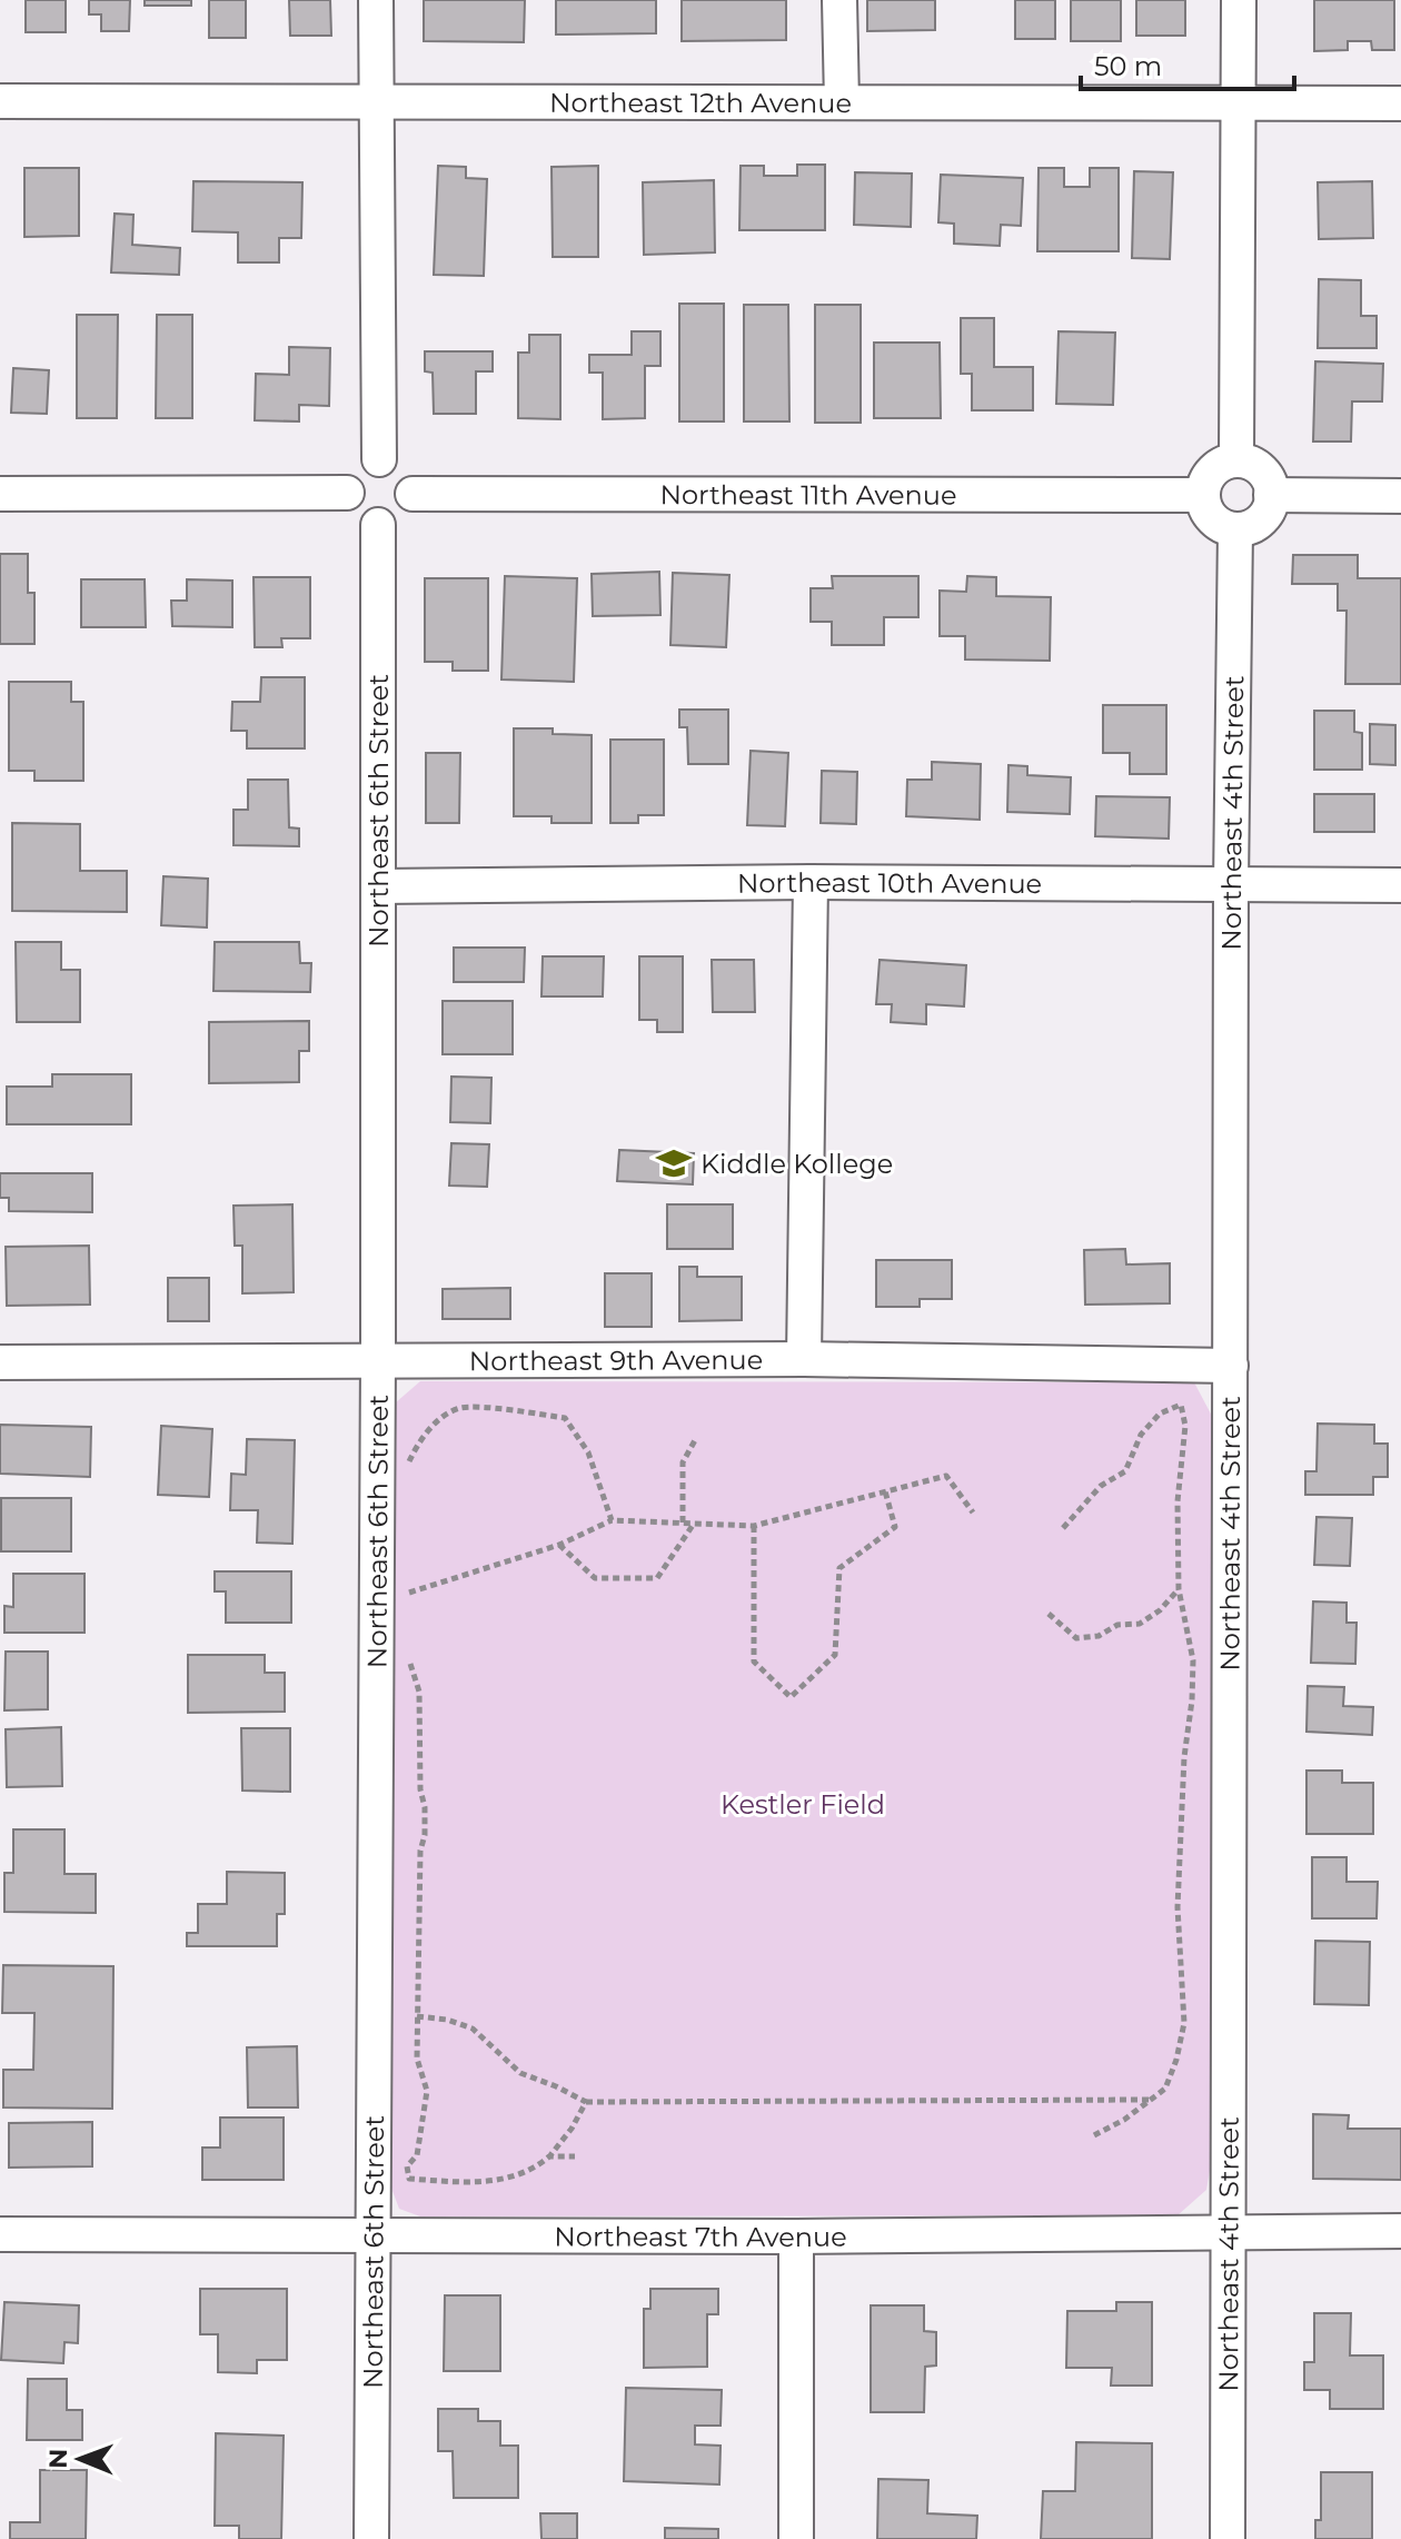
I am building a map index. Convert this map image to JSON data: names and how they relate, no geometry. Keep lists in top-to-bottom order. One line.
{"streets":{"street":["Northeast 12th Avenue","Northeast 11th Avenue","Northeast 6th Street","Northeast 4th Street","Northeast 10th Avenue","Northeast 9th Avenue","Northeast 7th Avenue"]},"crossings":[["Northeast 11th Avenue","Northeast 6th Street"],["Northeast 11th Avenue","Northeast 4th Street"],["Northeast 6th Street","Northeast 10th Avenue"],["Northeast 6th Street","Northeast 9th Avenue"],["Northeast 6th Street","Northeast 7th Avenue"],["Northeast 4th Street","Northeast 10th Avenue"],["Northeast 4th Street","Northeast 9th Avenue"],["Northeast 4th Street","Northeast 7th Avenue"]],"parks":["Kestler Field"],"places":{"school or university":["Kiddle Kollege"]},"scale_bar":"50 m","north":"left"}
